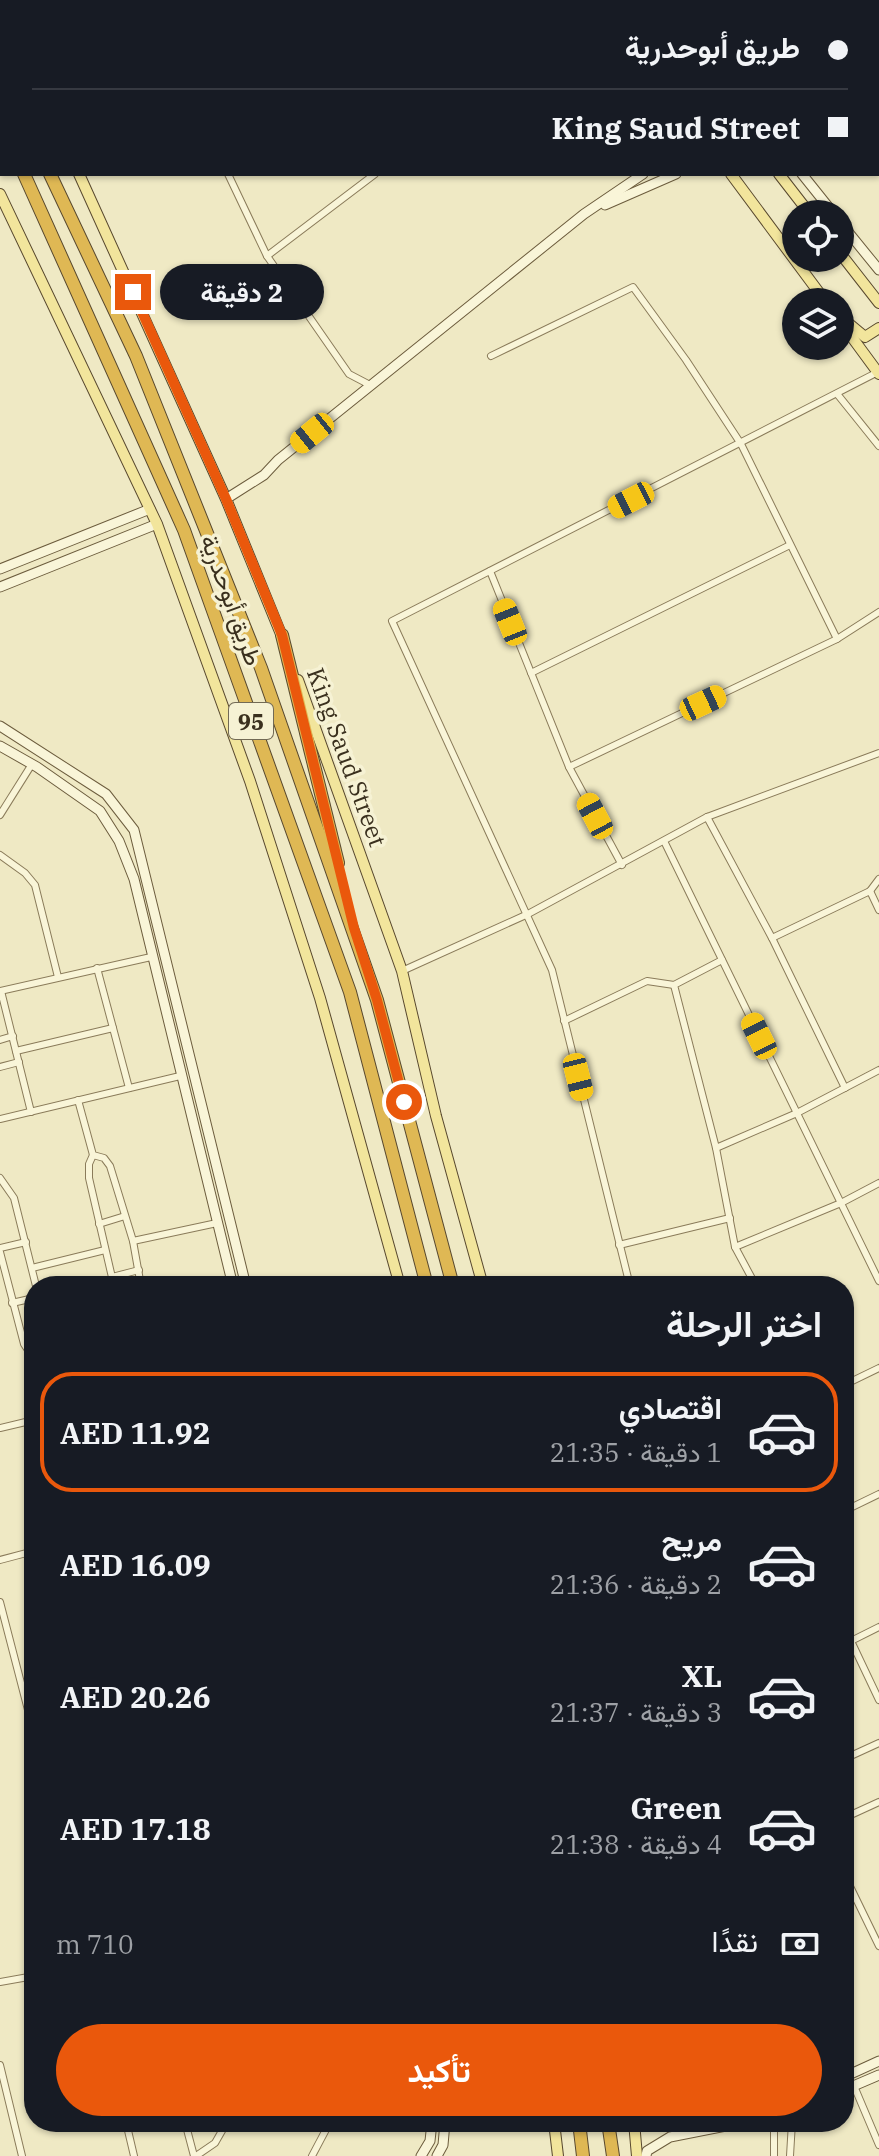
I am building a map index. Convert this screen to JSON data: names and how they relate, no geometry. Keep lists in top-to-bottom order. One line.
{"streets":{"highway":["طريق أبوحدرية","95"],"main road":["King Saud Street"]},"page":{"banner":["طريق أبوحدرية","King Saud Street"],"bubble":"2 دقيقة","heading":"اختر الرحلة","list":[{"name":"اقتصادي","note":"1 دقيقة · 21:35","value":"AED 11.92"},{"name":"مريح","note":"2 دقيقة · 21:36","value":"AED 16.09"},{"name":"XL","note":"3 دقيقة · 21:37","value":"AED 20.26"},{"name":"Green","note":"4 دقيقة · 21:38","value":"AED 17.18"}],"pay":["نقدًا","710 m"],"buttons":"تأكيد"}}
